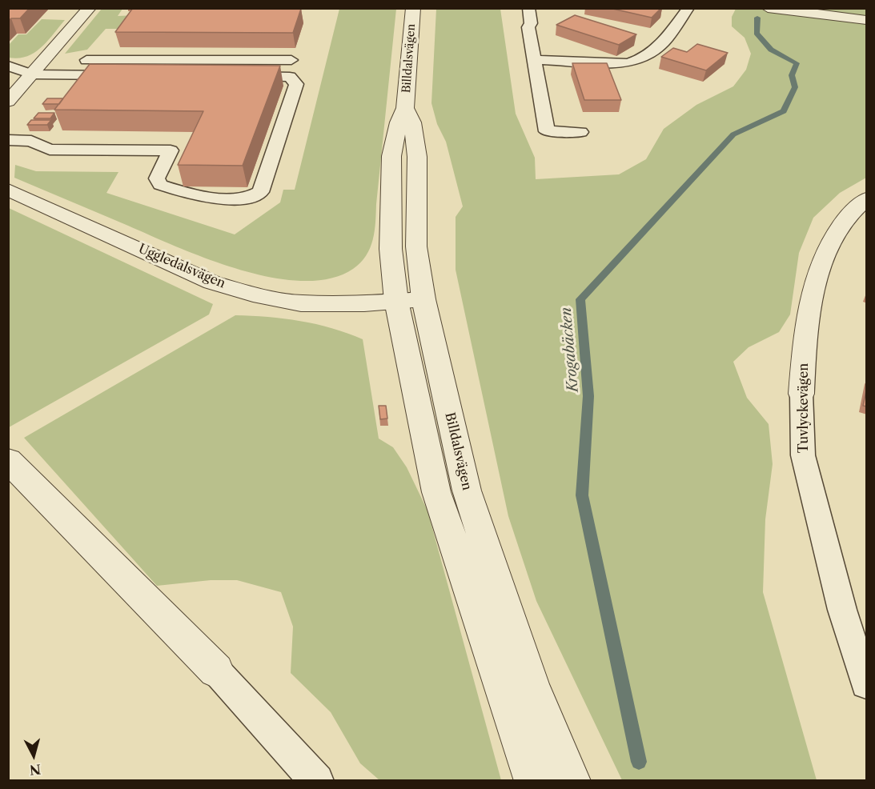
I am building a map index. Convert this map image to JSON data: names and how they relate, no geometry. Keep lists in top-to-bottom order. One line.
{"streets":{"street":["Billdalsvägen","Uggledalsvägen","Tuvlyckevägen"]},"crossings":[["Billdalsvägen","Uggledalsvägen"]],"water":["Krogabäcken"],"north":"bottom"}
